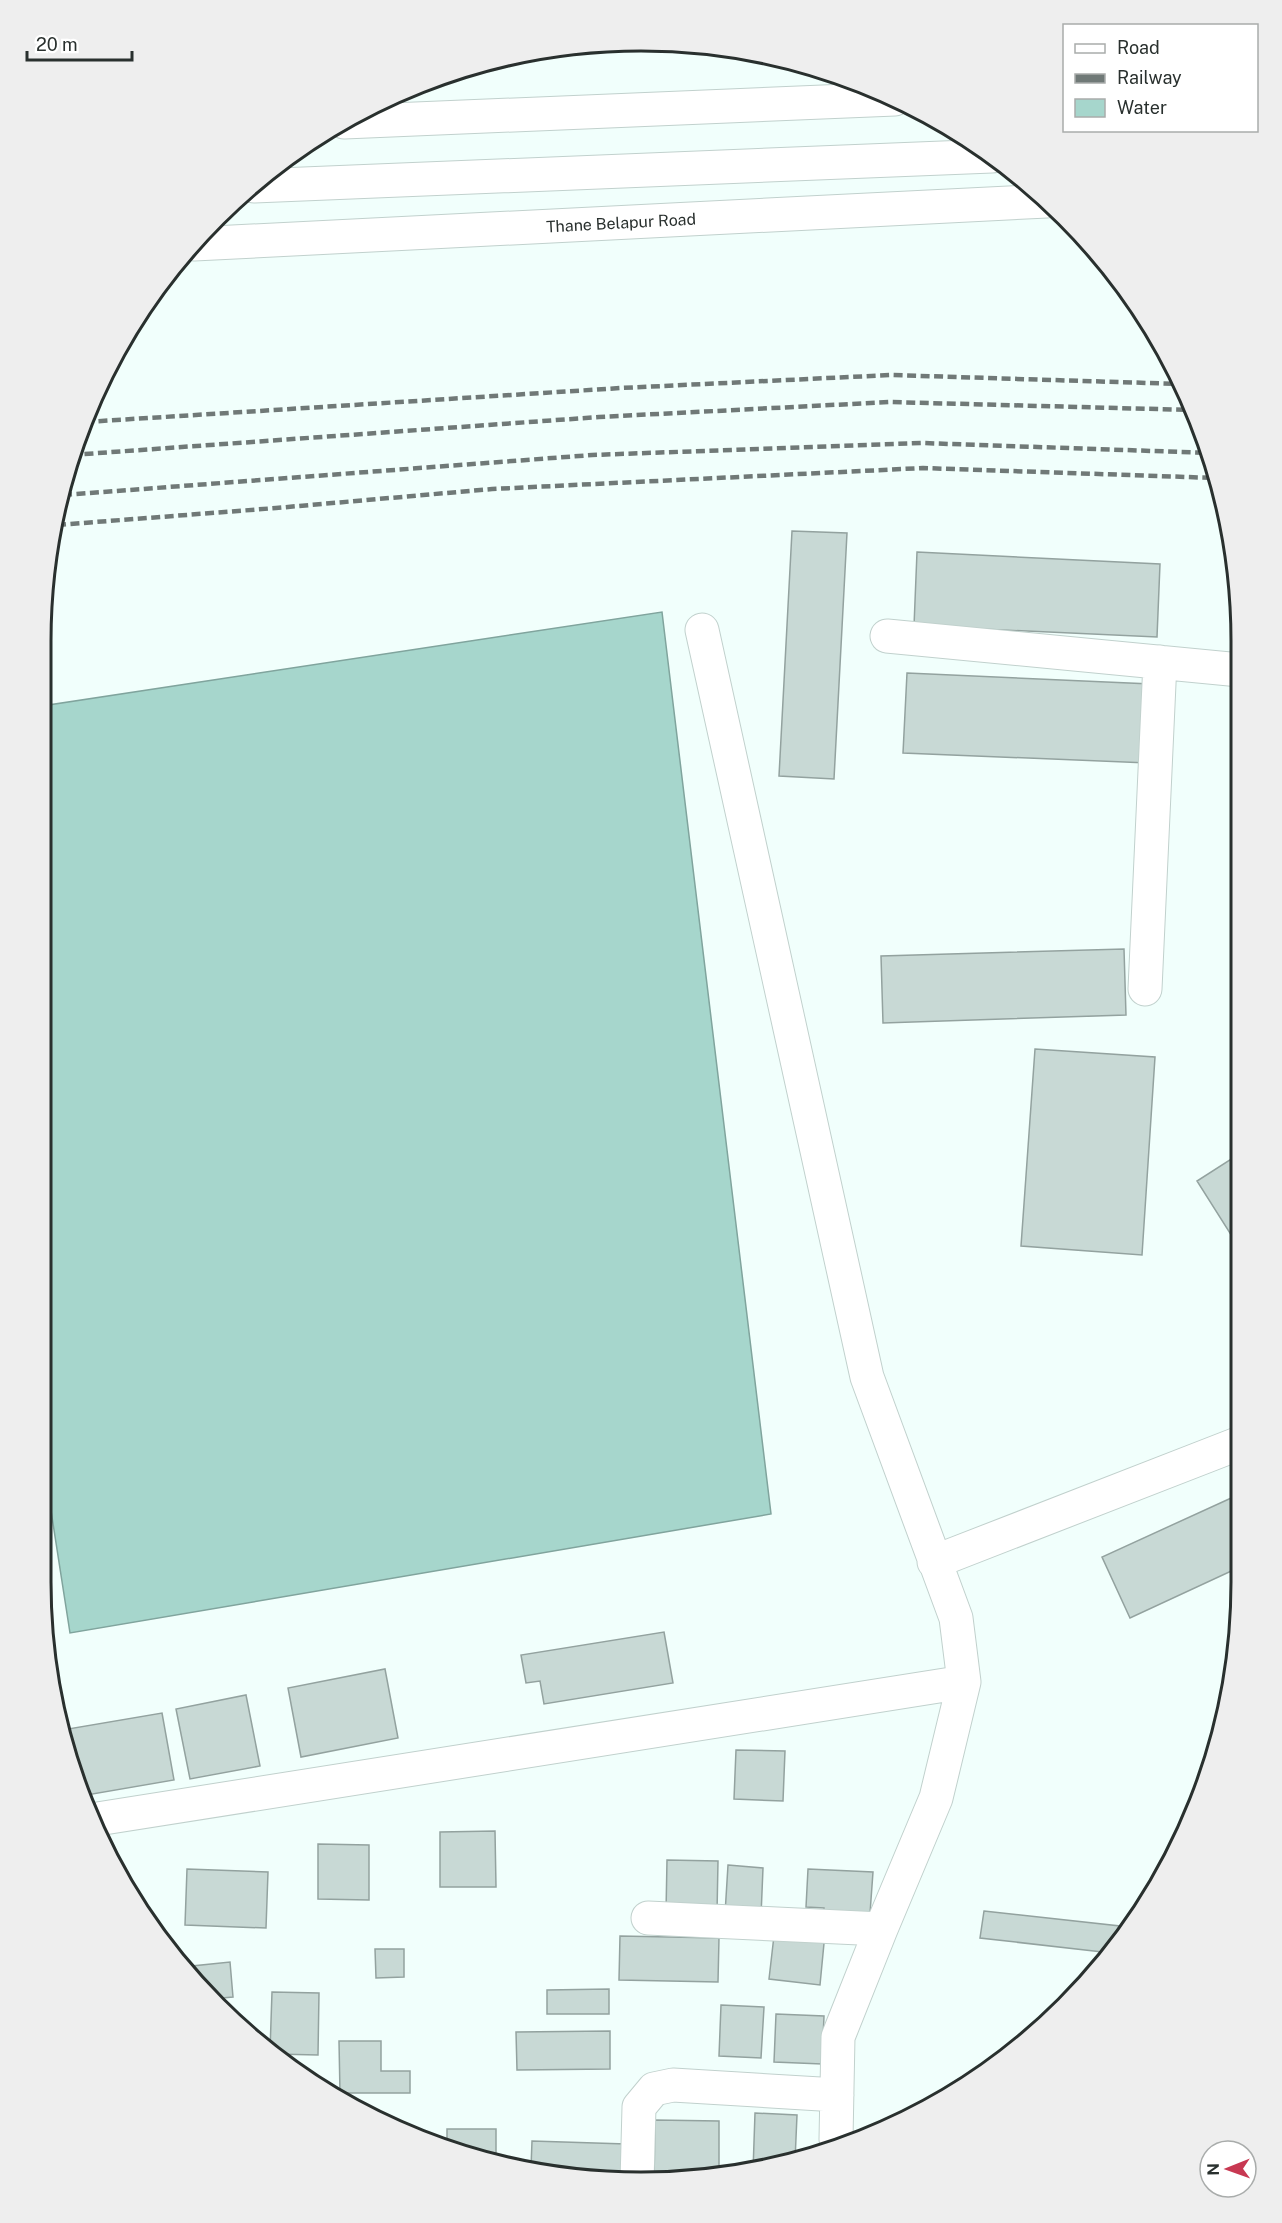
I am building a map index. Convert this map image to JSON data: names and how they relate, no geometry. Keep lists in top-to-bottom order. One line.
{"streets":{"main road":["Thane Belapur Road"]},"legend":["Road","Railway","Water"],"scale_bar":"20 m","north":"left"}
